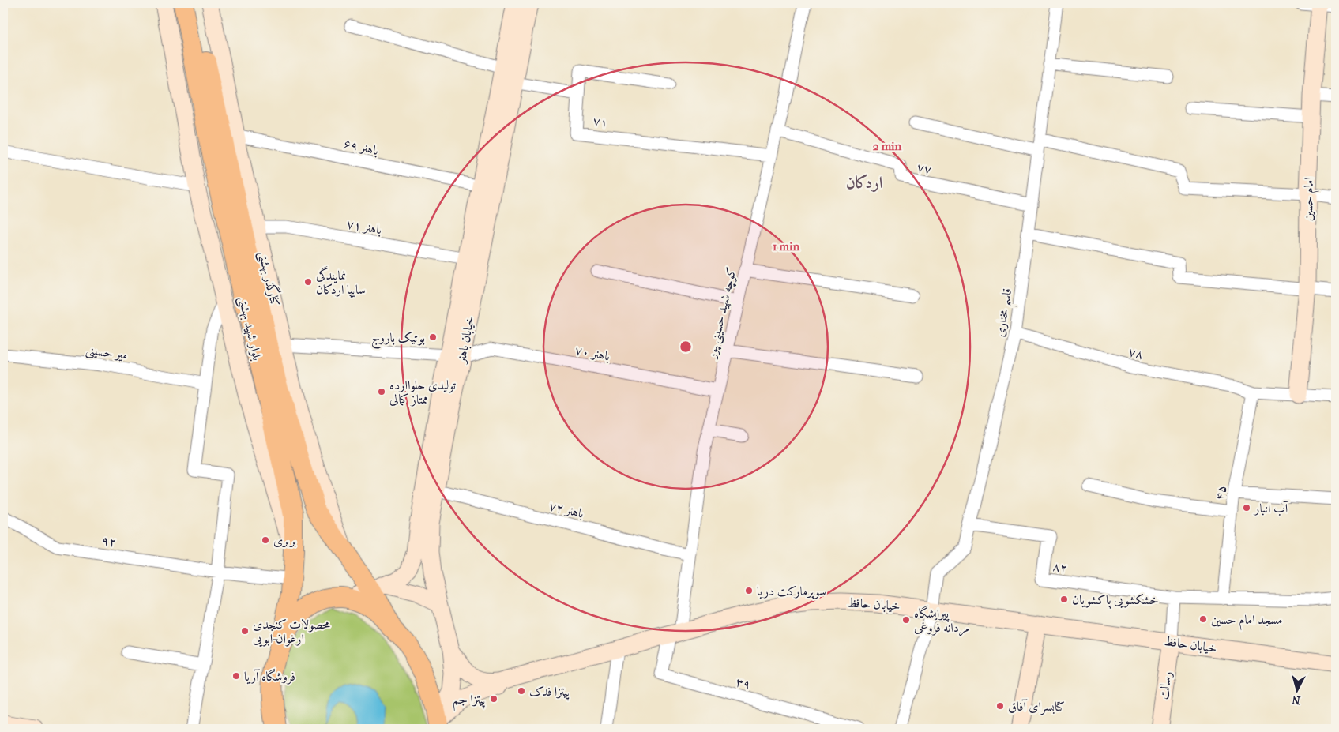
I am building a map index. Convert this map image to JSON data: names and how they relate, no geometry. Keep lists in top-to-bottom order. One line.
{"streets":{"main road":["امام حسین","کنارگذر بهشتی","بلوار شهید بهشتی","خیابان باهنر","خیابان حافظ","رسالت"],"street":["۷۱","باهنر ۶۹","۷۷","باهنر ۷۱","کوچه شهید حسینی ‍پور","قاسم مختاری","میر حسینی","باهنر ۷۰","۷۸","۴۵","باهنر ۷۲","۹۲","۸۲","۳۹"]},"crossings":[["۷۱","کوچه شهید حسینی ‍پور"],["باهنر ۶۹","کنارگذر بهشتی"],["باهنر ۶۹","خیابان باهنر"],["۷۷","کوچه شهید حسینی ‍پور"],["۷۷","قاسم مختاری"],["باهنر ۷۱","کنارگذر بهشتی"],["باهنر ۷۱","خیابان باهنر"],["کنارگذر بهشتی","بلوار شهید بهشتی"],["کوچه شهید حسینی ‍پور","باهنر ۷۰"],["کوچه شهید حسینی ‍پور","باهنر ۷۲"],["کوچه شهید حسینی ‍پور","خیابان حافظ"],["کوچه شهید حسینی ‍پور","۳۹"],["قاسم مختاری","۷۸"],["قاسم مختاری","۸۲"],["قاسم مختاری","خیابان حافظ"],["بلوار شهید بهشتی","خیابان باهنر"],["بلوار شهید بهشتی","۹۲"],["خیابان باهنر","باهنر ۷۰"],["خیابان باهنر","باهنر ۷۲"],["خیابان باهنر","خیابان حافظ"],["۷۸","۴۵"],["خیابان حافظ","۳۹"],["خیابان حافظ","رسالت"]],"districts":["اردکان"],"places":["نمایندگی سایپا اردکان","بوتیک باروج","تولیدی حلواارده ممتاز کمالی","آب انبار","بربری","سوپرمارکت دریا","خشکشویی پاکشویان","مسجد امام حسین","پیرایشگاه مردانه فروغی","محصولات کنجدی ارغوان-ابویی","فروشگاه آریا","پیتزا فدک","پیتزا جم","کتابسرای آفاق"],"north":"bottom","rings":["2 min","1 min"]}
